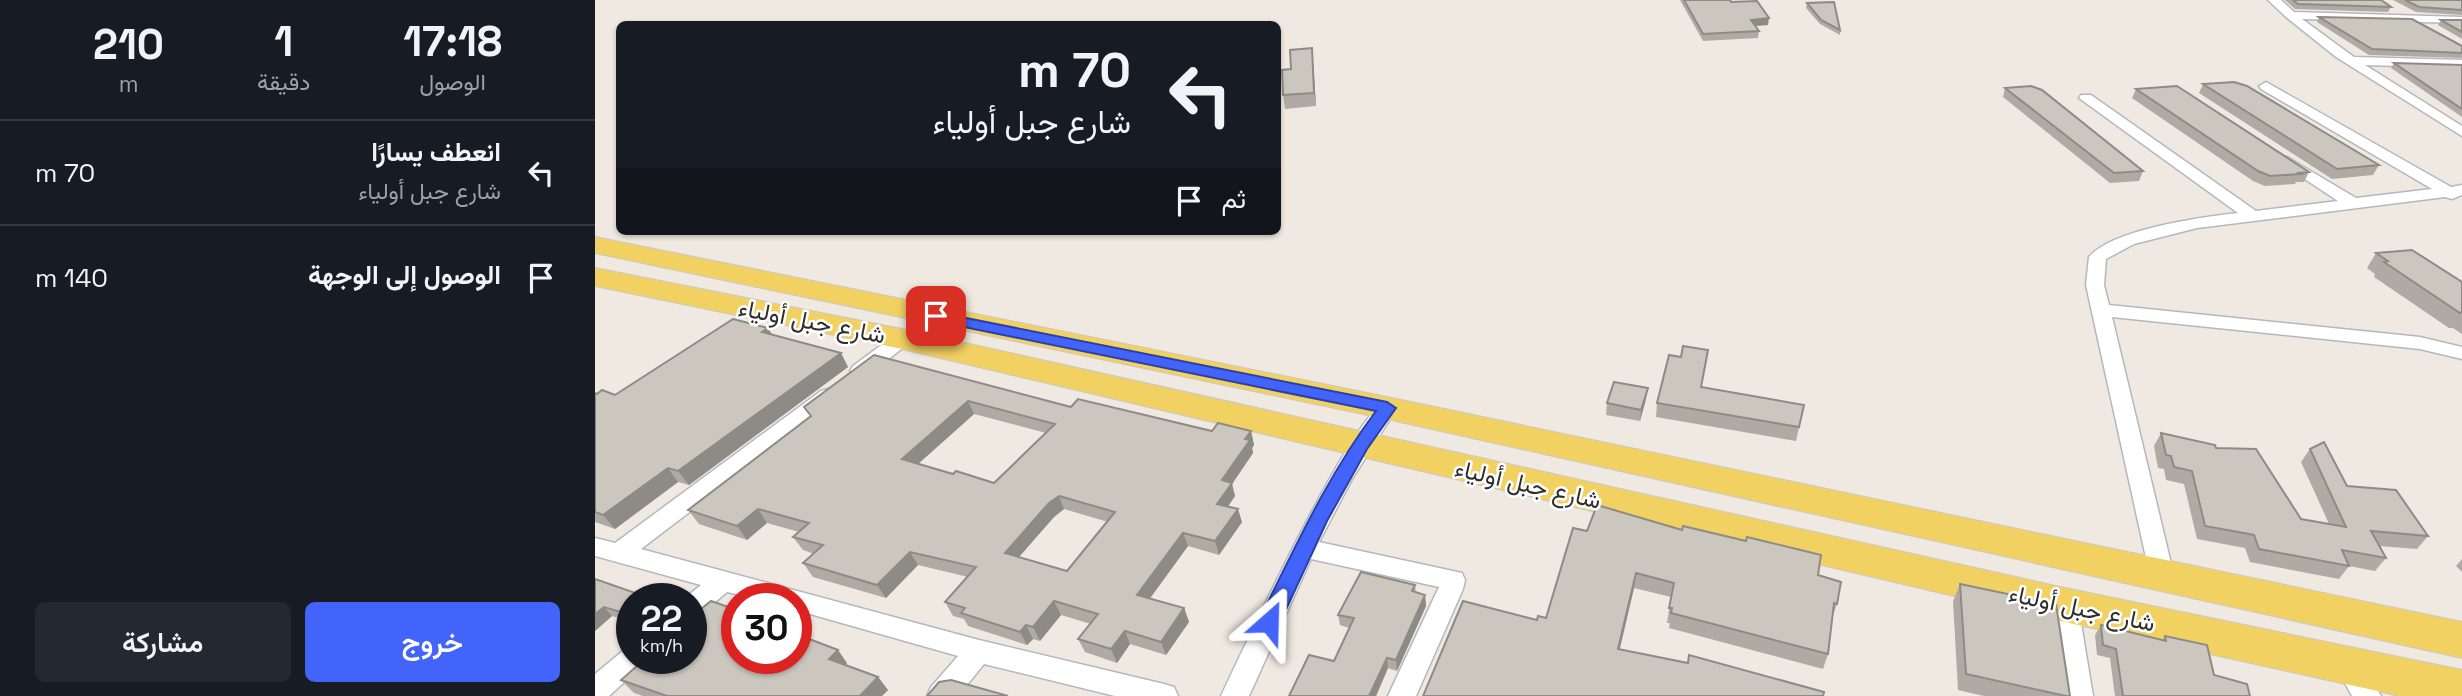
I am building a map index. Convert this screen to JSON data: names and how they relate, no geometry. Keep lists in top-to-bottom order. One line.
{"streets":{"main road":["شارع جبل أولياء"]},"page":{"eta":["17:18","الوصول","1","دقيقة","210","m"],"turn":["70 m","شارع جبل أولياء"],"list":[{"name":"انعطف يسارًا","note":"شارع جبل أولياء","value":"70 m"},{"name":"الوصول إلى الوجهة","value":"140 m"}],"then":"ثم","speed":"22 km/h","limit":"30","buttons":["خروج","مشاركة"]}}
